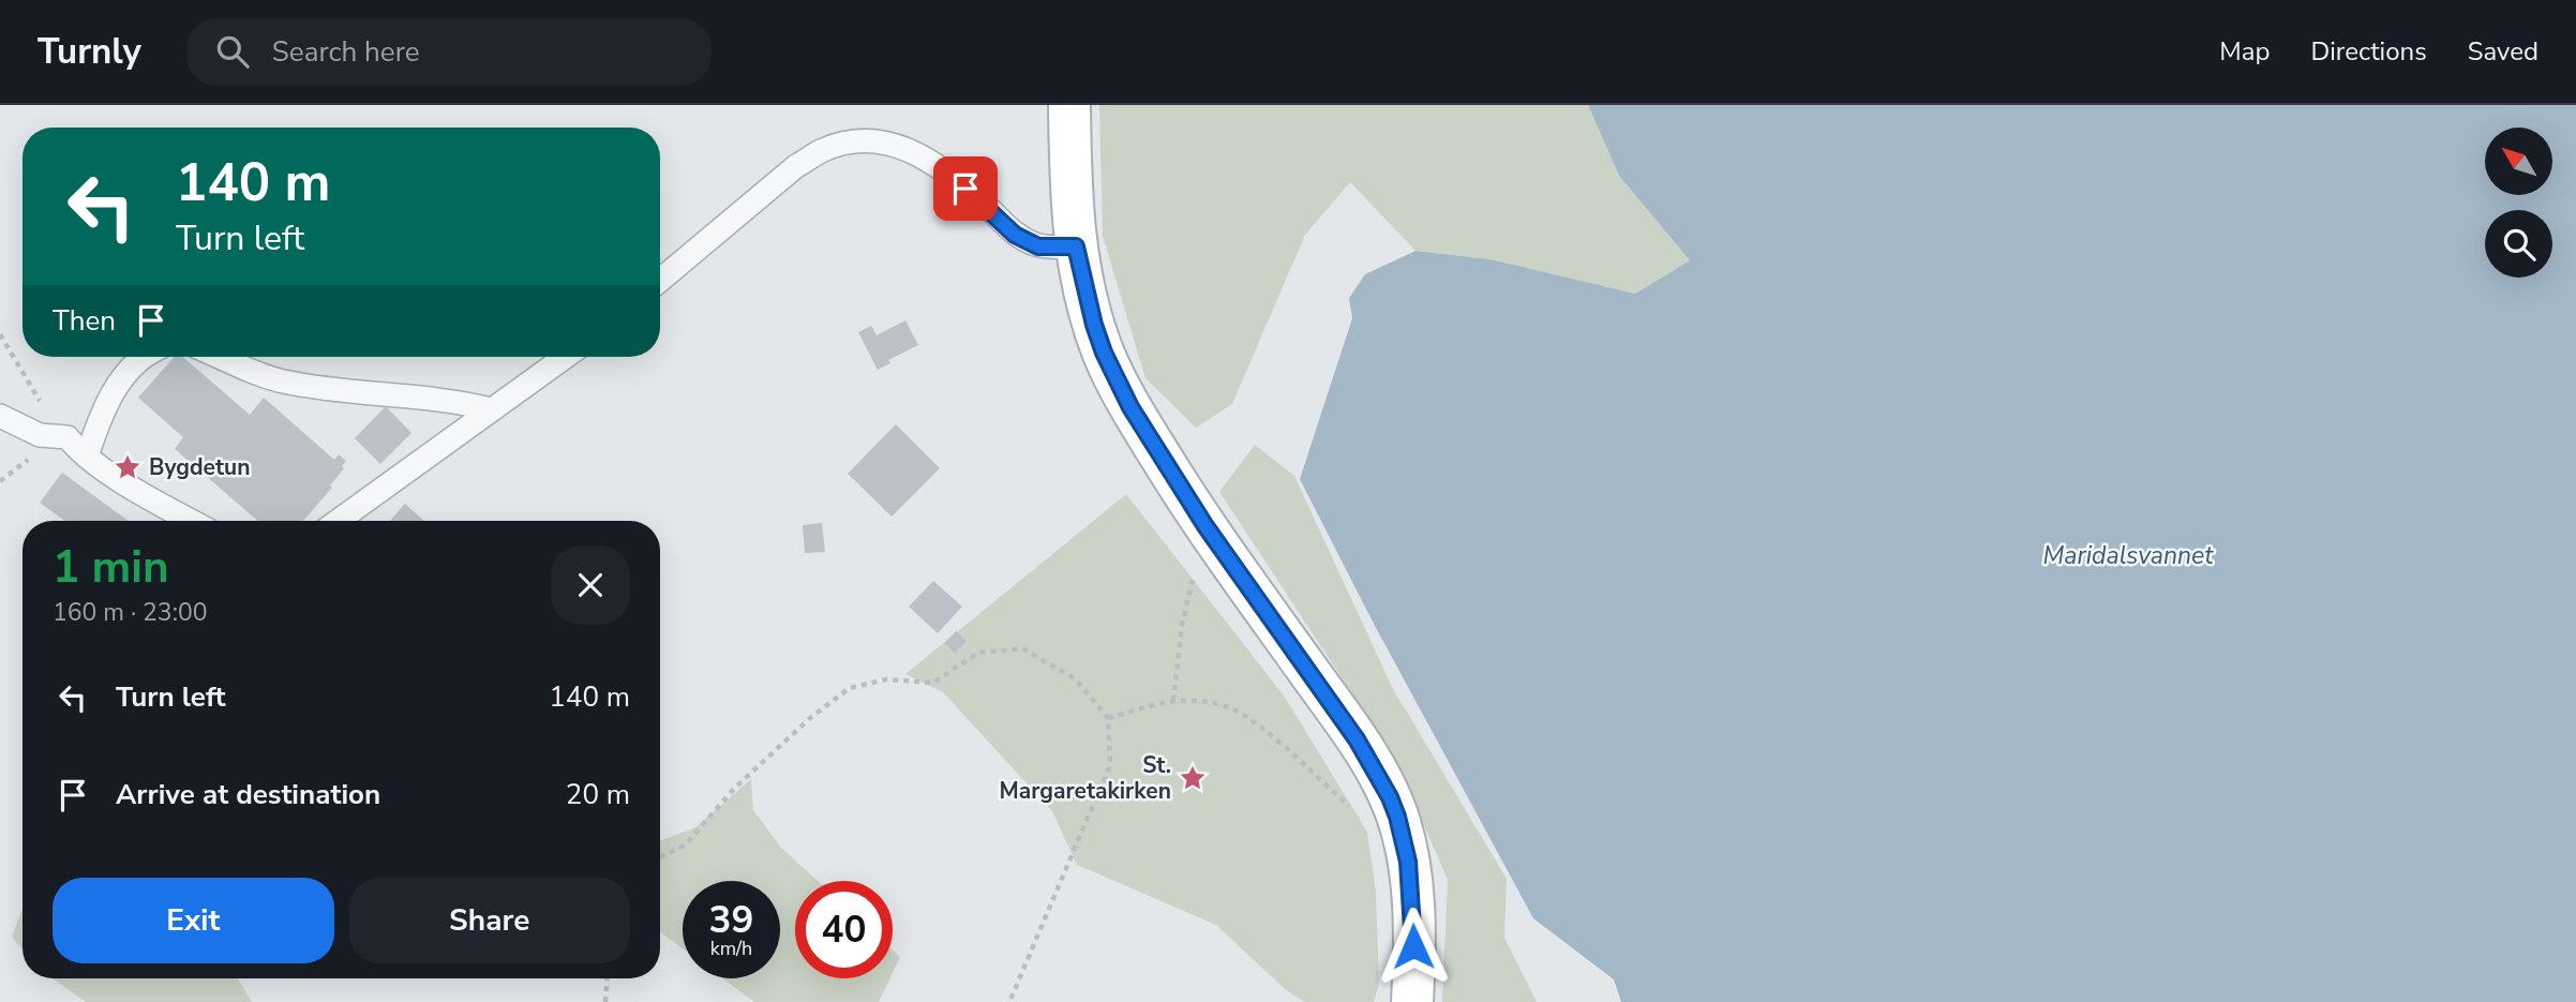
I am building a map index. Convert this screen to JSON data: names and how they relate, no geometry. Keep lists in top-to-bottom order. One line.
{"water":["Maridalsvannet"],"places":{"place":["Bygdetun","St. Margaretakirken"]},"north":"top left","page":{"header":"Turnly","search":"Search here","nav":["Map","Directions","Saved"],"turn":["140 m","Turn left"],"then":"Then","heading":["1 min","160 m · 23:00"],"list":[{"name":"Turn left","value":"140 m"},{"name":"Arrive at destination","value":"20 m"}],"buttons":["Exit","Share"],"speed":"39 km/h","limit":"40"}}
